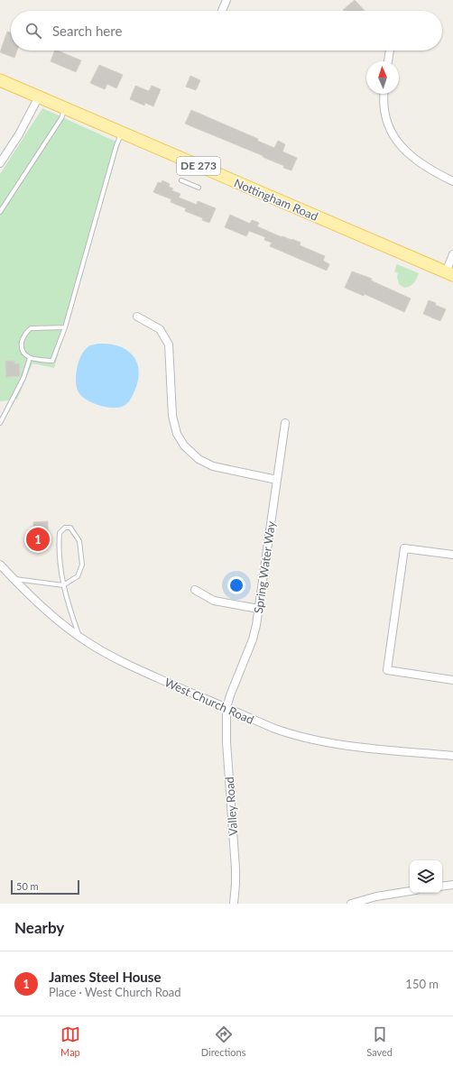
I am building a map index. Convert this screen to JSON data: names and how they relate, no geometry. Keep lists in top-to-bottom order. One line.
{"streets":{"main road":["DE 273","Nottingham Road"],"street":["Spring Water Way","West Church Road","Valley Road"]},"crossings":[["Spring Water Way","West Church Road"],["Spring Water Way","Valley Road"],["West Church Road","Valley Road"]],"scale_bar":"50 m","north":"top","page":{"search":"Search here","pins":"1","scale":"50 m","heading":"Nearby","list":[{"mark":"1","name":"James Steel House","note":"Place · West Church Road","value":"150 m"}],"nav":["Map","Directions","Saved"]}}
